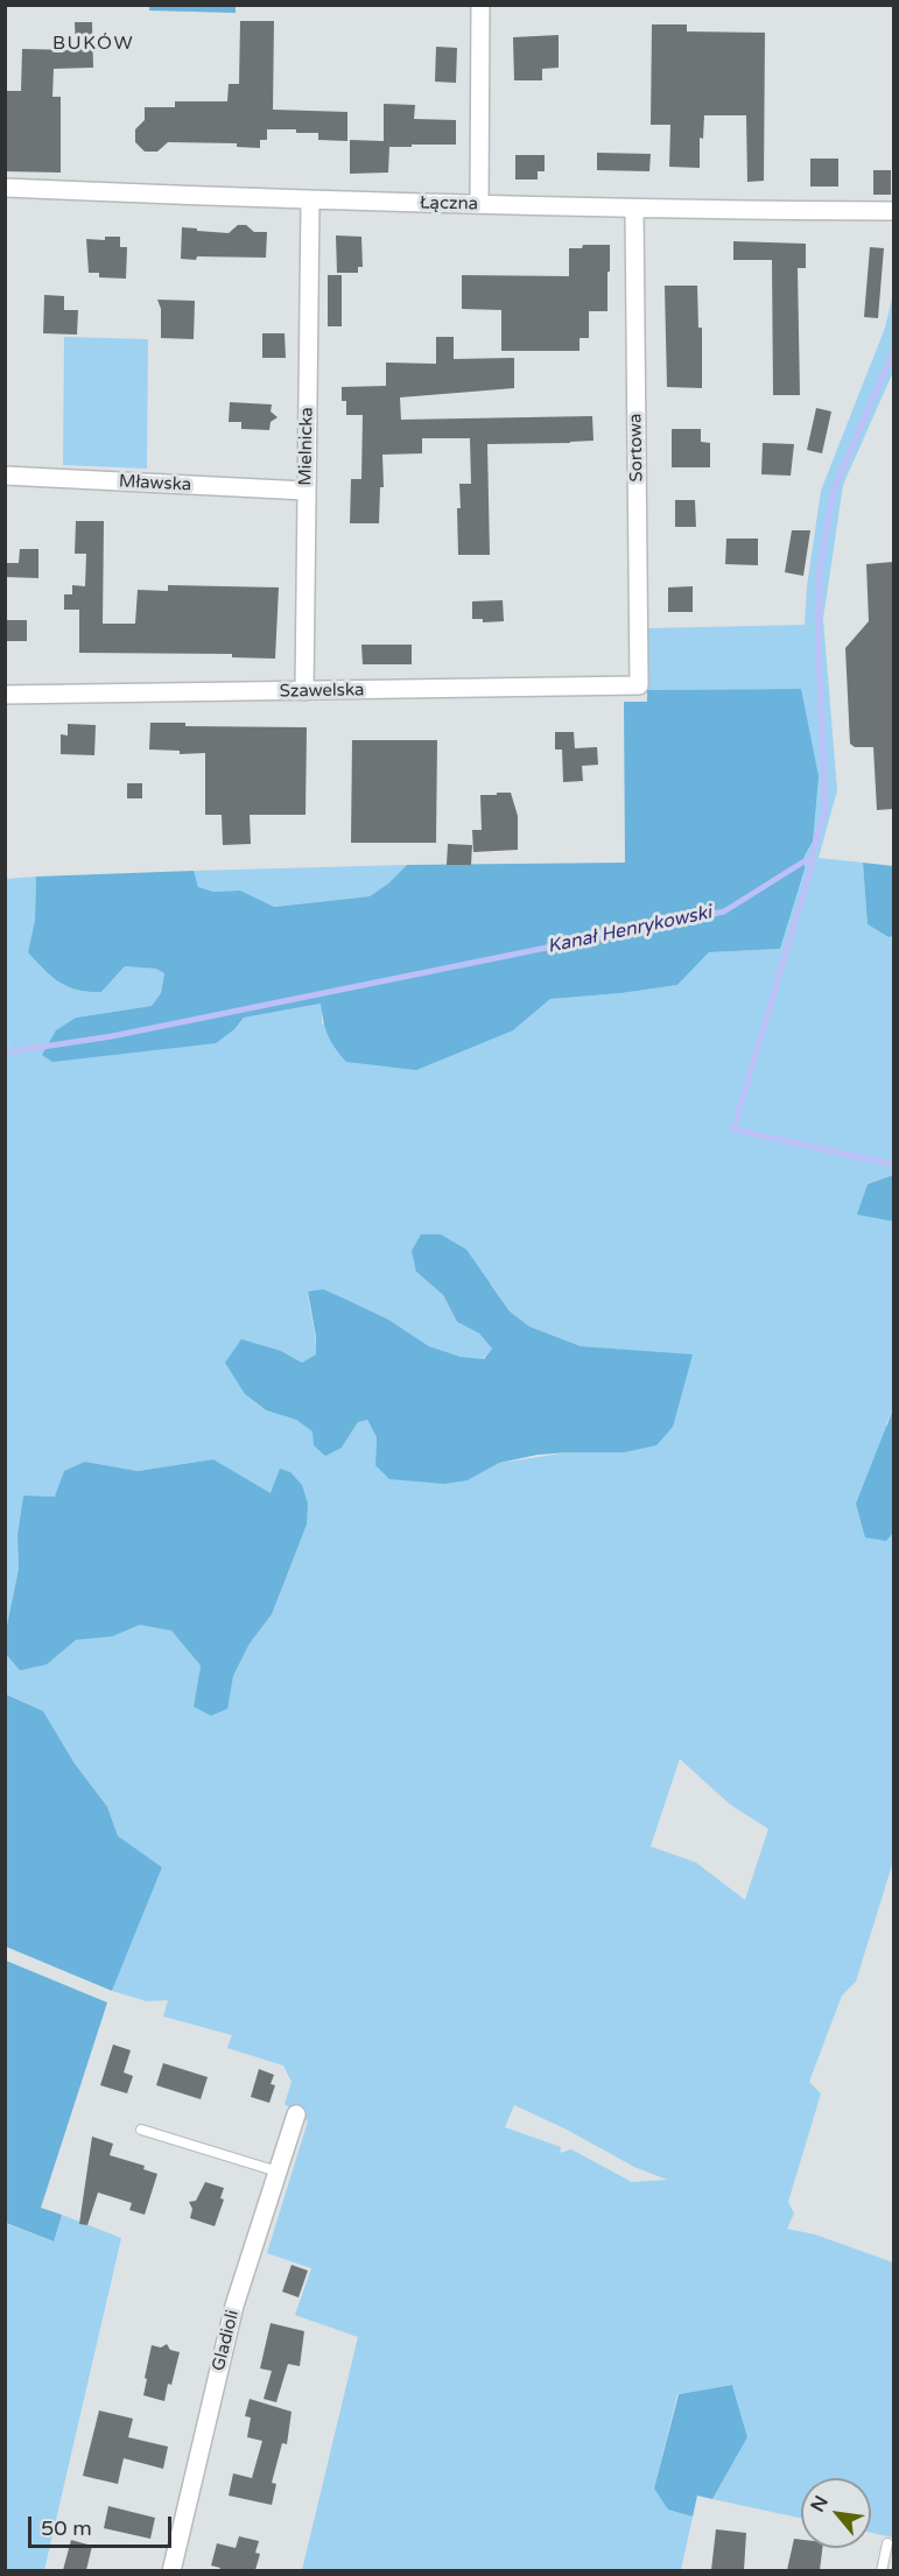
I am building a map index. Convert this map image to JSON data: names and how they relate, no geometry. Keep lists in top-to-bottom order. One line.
{"streets":{"street":["Łączna","Mielnicka","Sortowa","Mławska","Szawelska","Gladioli"]},"crossings":[["Łączna","Mielnicka"],["Łączna","Sortowa"],["Mielnicka","Mławska"],["Mielnicka","Szawelska"],["Sortowa","Szawelska"]],"districts":["BUKÓW"],"water":["Kanał Henrykowski"],"scale_bar":"50 m","north":"top left"}
